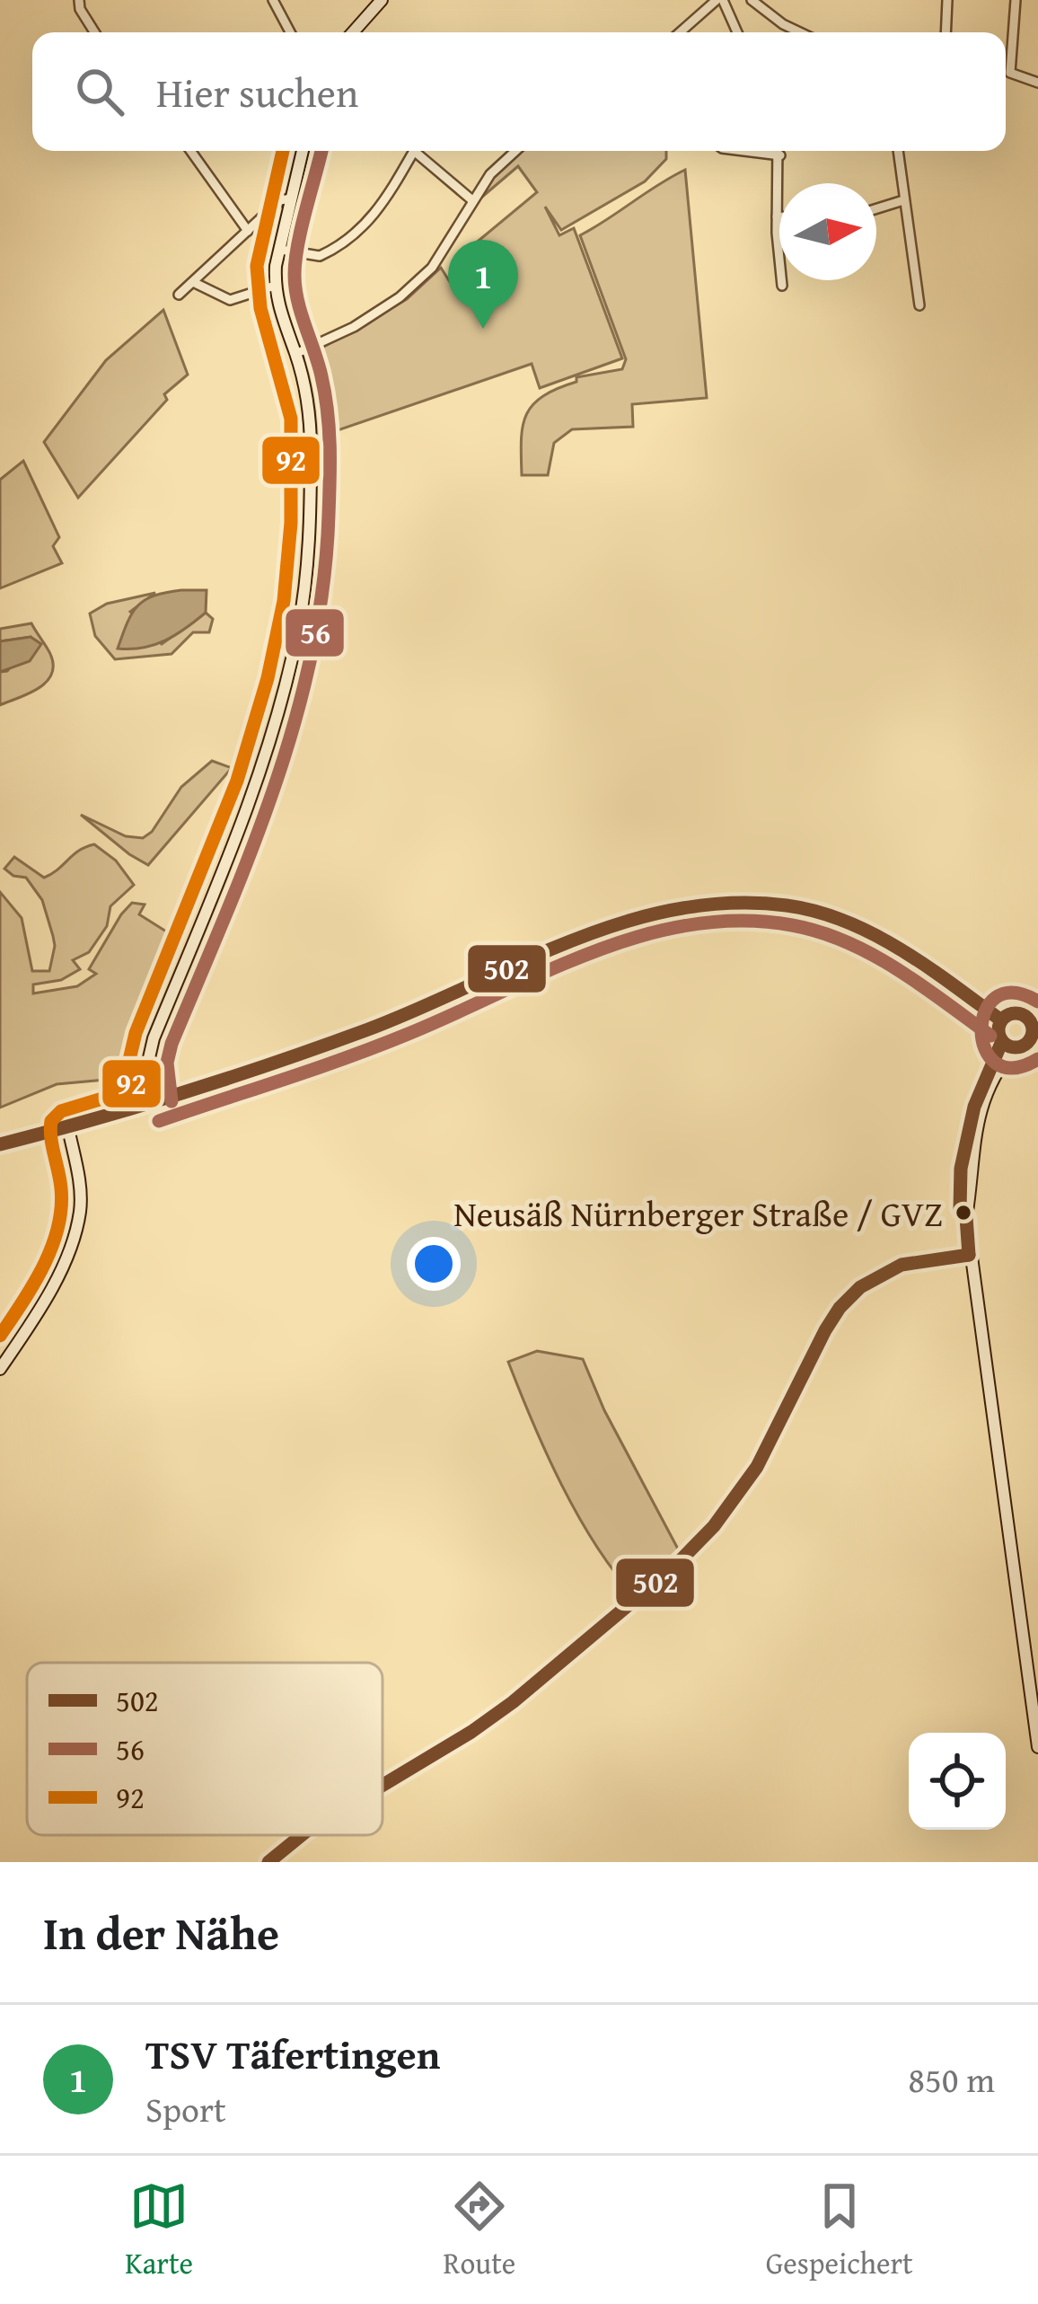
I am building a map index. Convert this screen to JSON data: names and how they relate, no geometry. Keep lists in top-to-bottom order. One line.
{"places":["Neusäß Nürnberger Straße / GVZ"],"lines":["transit line 56","transit line 92","transit line 502"],"legend":["502","56","92"],"north":"right","page":{"search":"Hier suchen","pins":"1","heading":"In der Nähe","list":[{"mark":"1","name":"TSV Täfertingen","note":"Sport","value":"850 m"}],"nav":["Karte","Route","Gespeichert"]}}
